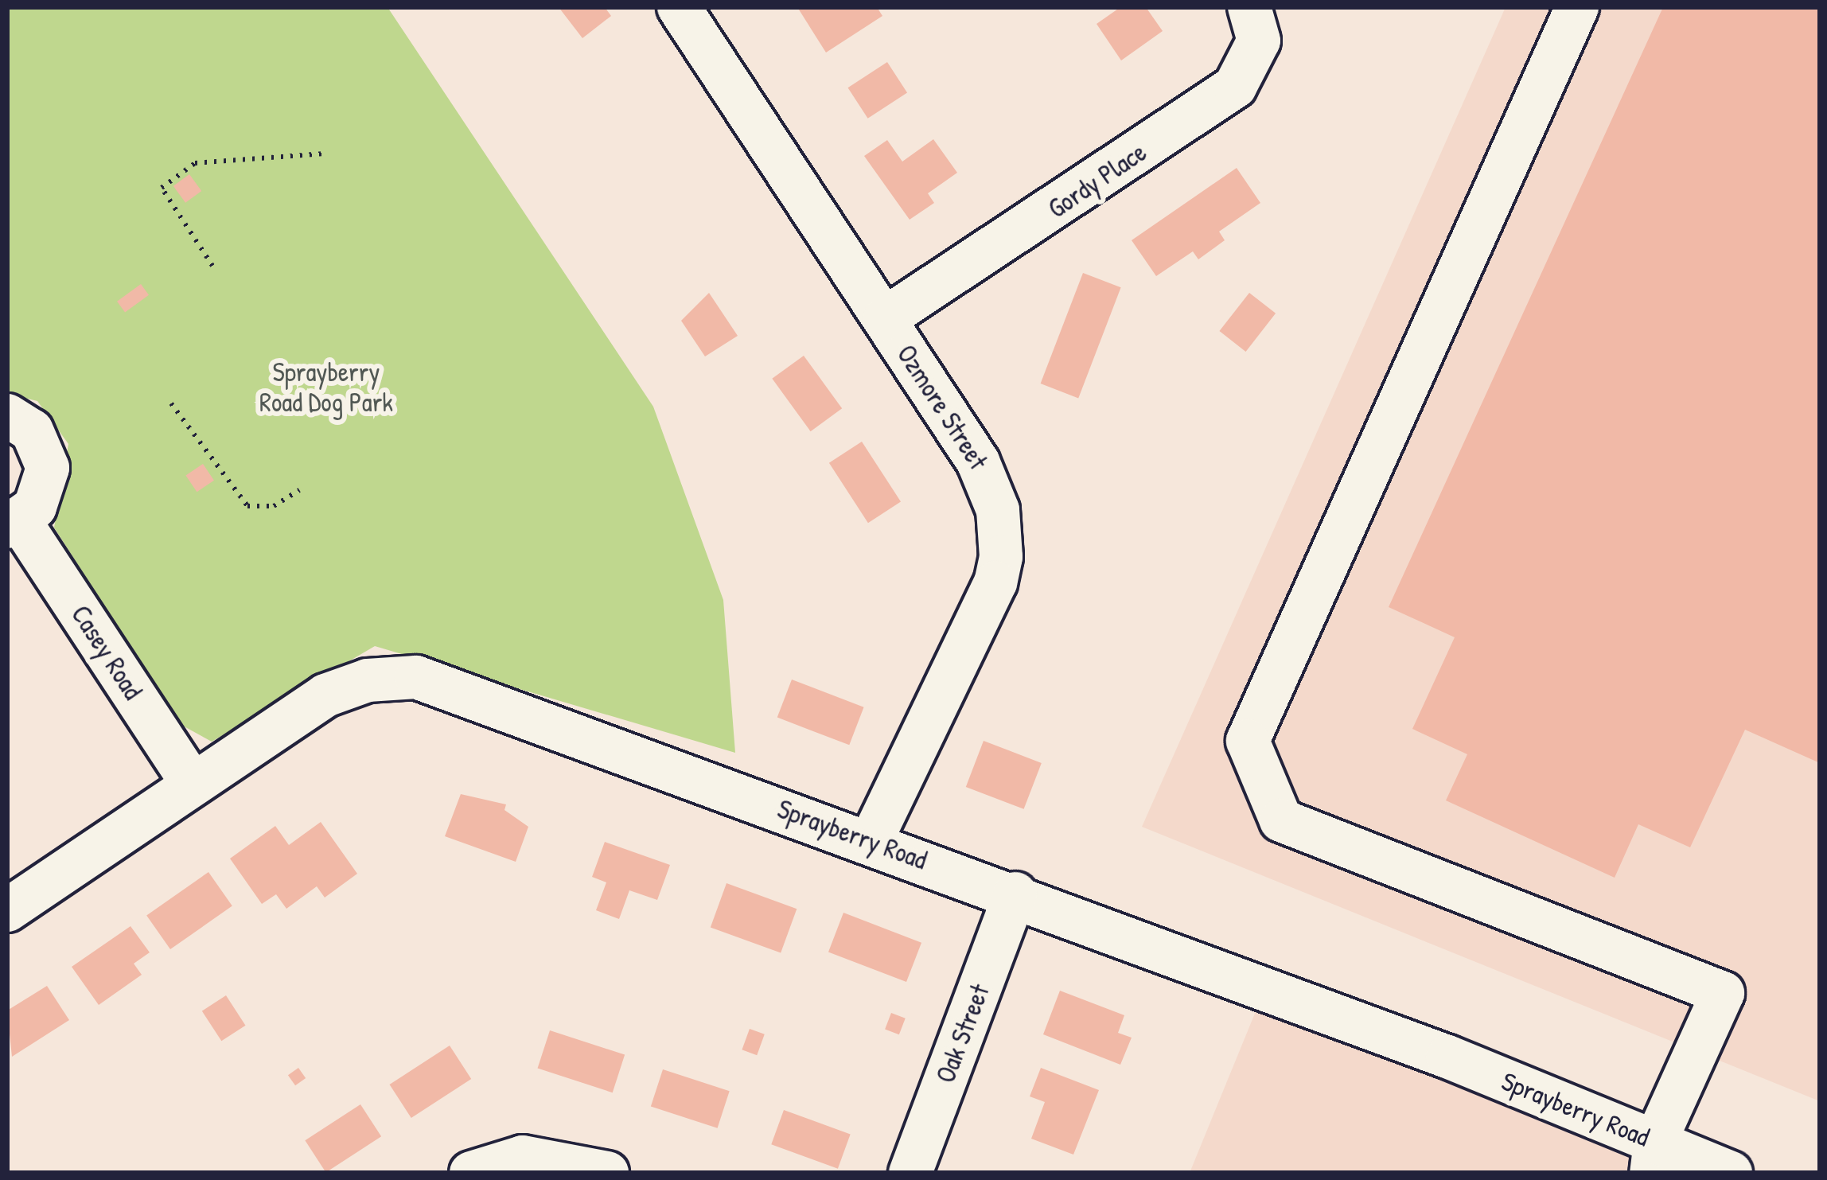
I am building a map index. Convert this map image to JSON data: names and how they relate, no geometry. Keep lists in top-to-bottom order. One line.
{"streets":{"street":["Gordy Place","Ozmore Street","Casey Road","Sprayberry Road","Oak Street"]},"crossings":[["Gordy Place","Ozmore Street"],["Ozmore Street","Sprayberry Road"],["Casey Road","Sprayberry Road"],["Sprayberry Road","Oak Street"]],"parks":["Sprayberry Road Dog Park"]}
